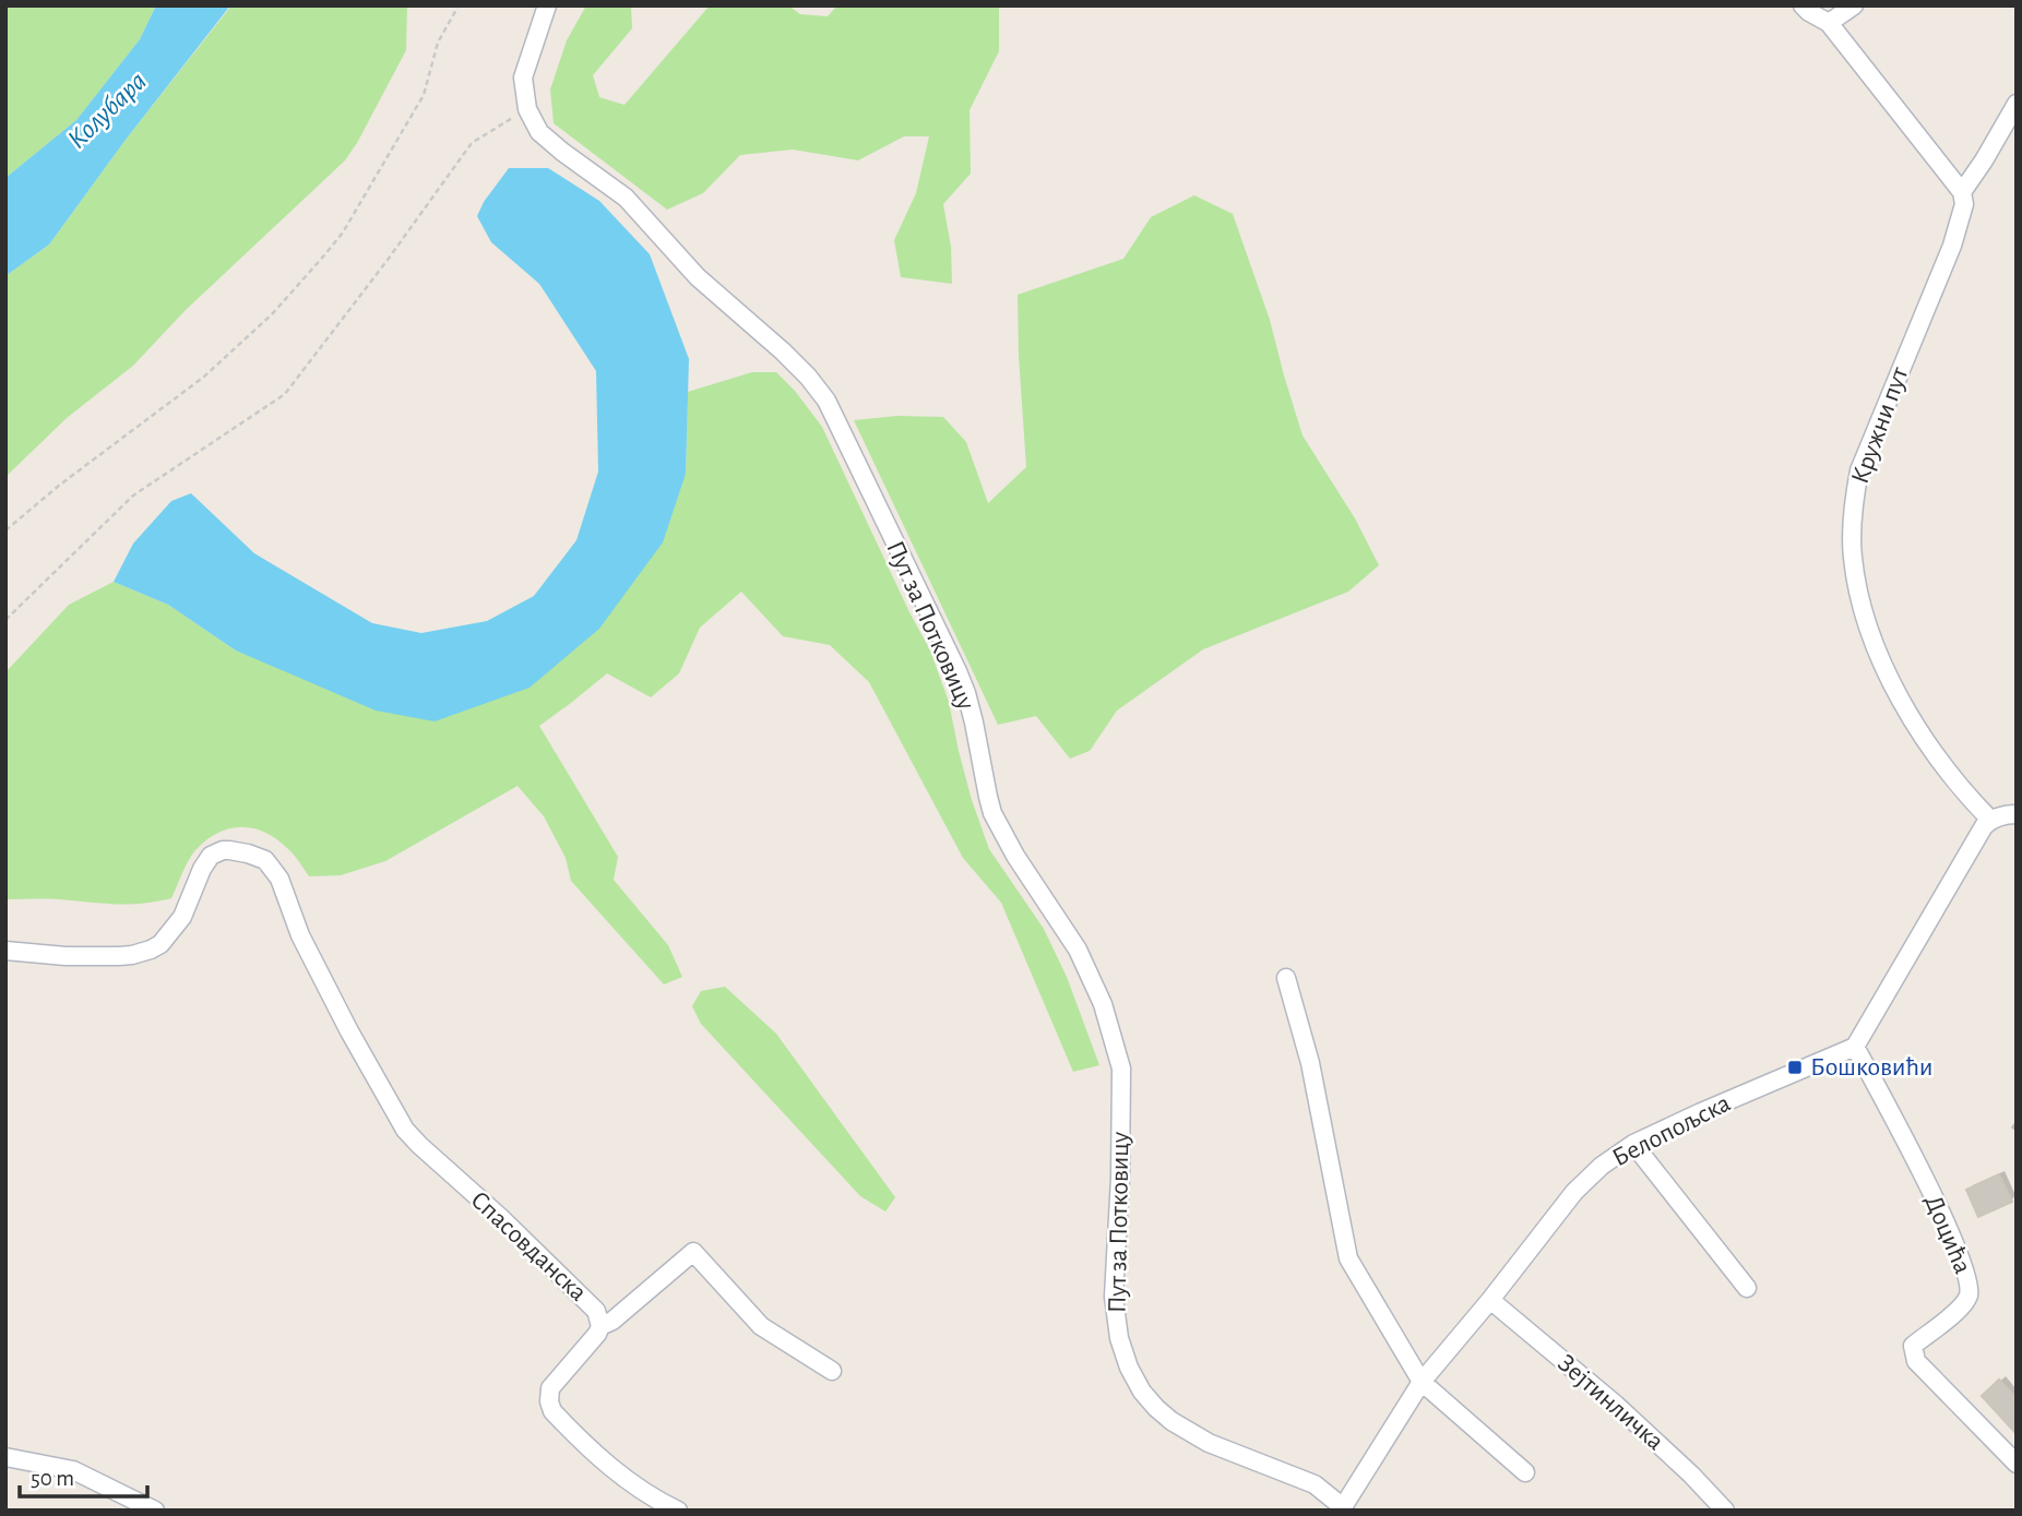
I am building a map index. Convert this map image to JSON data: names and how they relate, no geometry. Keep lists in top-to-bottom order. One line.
{"streets":{"street":["Кружни пут","Пут за Потковицу","Белопољска","Доцића","Спасовданска","Зејтинличка"]},"crossings":[["Пут за Потковицу","Белопољска"],["Белопољска","Доцића"],["Белопољска","Зејтинличка"]],"water":["Колубара"],"places":{"transit":["Бошковићи"]},"scale_bar":"50 m"}
